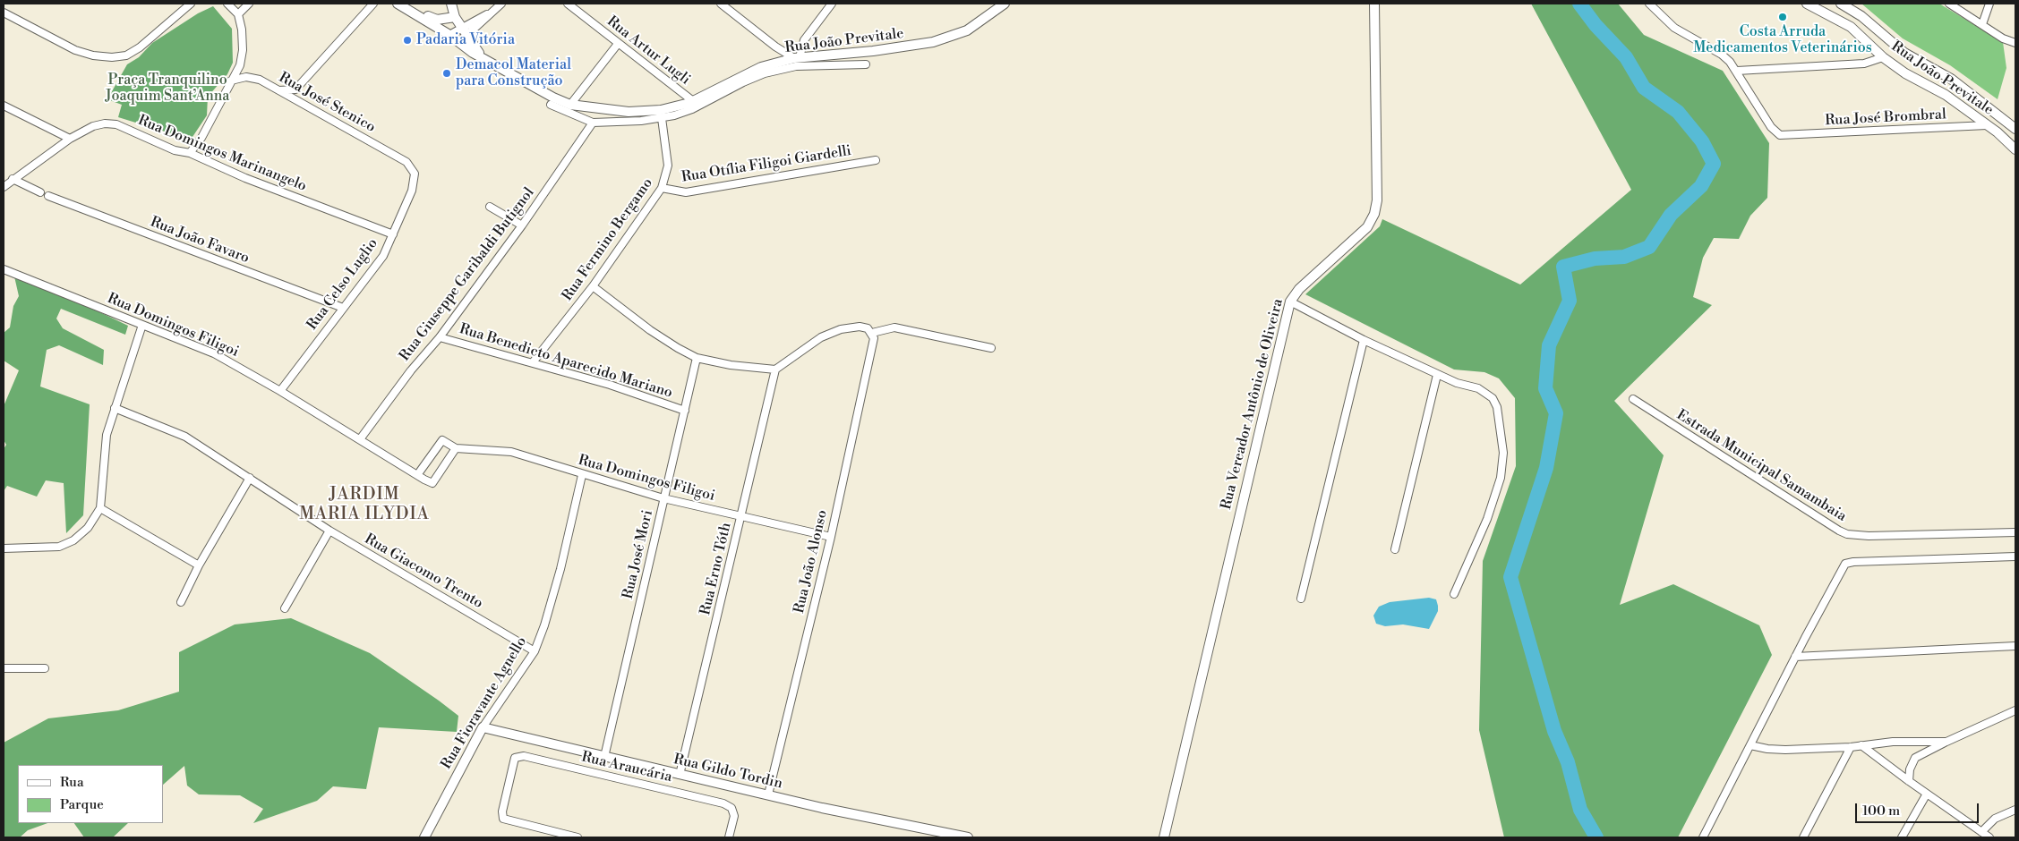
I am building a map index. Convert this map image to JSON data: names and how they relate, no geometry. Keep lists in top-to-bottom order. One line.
{"streets":{"main road":["Rua João Previtale","Rua Vereador Antônio de Oliveira","Rua Fioravante Agnello","Rua Gildo Tordin"],"street":["Rua Artur Lugli","Rua José Stenico","Rua José Brombral","Rua Domingos Marinangelo","Rua Otília Filigoi Giardelli","Rua Fermino Bergamo","Rua João Favaro","Rua Giuseppe Garibaldi Butignol","Rua Celso Luglio","Rua Domingos Filigoi","Rua Benedicto Aparecido Mariano","Estrada Municipal Samambaia","Rua José Mori","Rua João Alonso","Rua Erno Tóth","Rua Giacomo Trento","Rua Araucária"]},"crossings":[["Rua João Previtale","Rua Artur Lugli"],["Rua João Previtale","Rua José Brombral"],["Rua João Previtale","Rua Fermino Bergamo"],["Rua João Previtale","Rua Giuseppe Garibaldi Butignol"],["Rua José Stenico","Rua Celso Luglio"],["Rua Domingos Marinangelo","Rua Celso Luglio"],["Rua Otília Filigoi Giardelli","Rua Fermino Bergamo"],["Rua Fermino Bergamo","Rua Benedicto Aparecido Mariano"],["Rua João Favaro","Rua Celso Luglio"],["Rua Giuseppe Garibaldi Butignol","Rua Domingos Filigoi"],["Rua Giuseppe Garibaldi Butignol","Rua Benedicto Aparecido Mariano"],["Rua Celso Luglio","Rua Domingos Filigoi"],["Rua Domingos Filigoi","Rua José Mori"],["Rua Domingos Filigoi","Rua João Alonso"],["Rua Domingos Filigoi","Rua Erno Tóth"],["Rua Domingos Filigoi","Rua Fioravante Agnello"],["Rua Benedicto Aparecido Mariano","Rua José Mori"],["Rua José Mori","Rua Gildo Tordin"],["Rua João Alonso","Rua Gildo Tordin"],["Rua Erno Tóth","Rua Gildo Tordin"],["Rua Giacomo Trento","Rua Fioravante Agnello"],["Rua Fioravante Agnello","Rua Gildo Tordin"]],"districts":["JARDIM MARIA ILYDIA"],"parks":["Praça Tranquilino Joaquim Sant’Anna"],"places":["Costa Arruda Medicamentos Veterinários","Padaria Vitória","Demacol Material para Construção"],"legend":["Rua","Parque"],"scale_bar":"100 m"}
